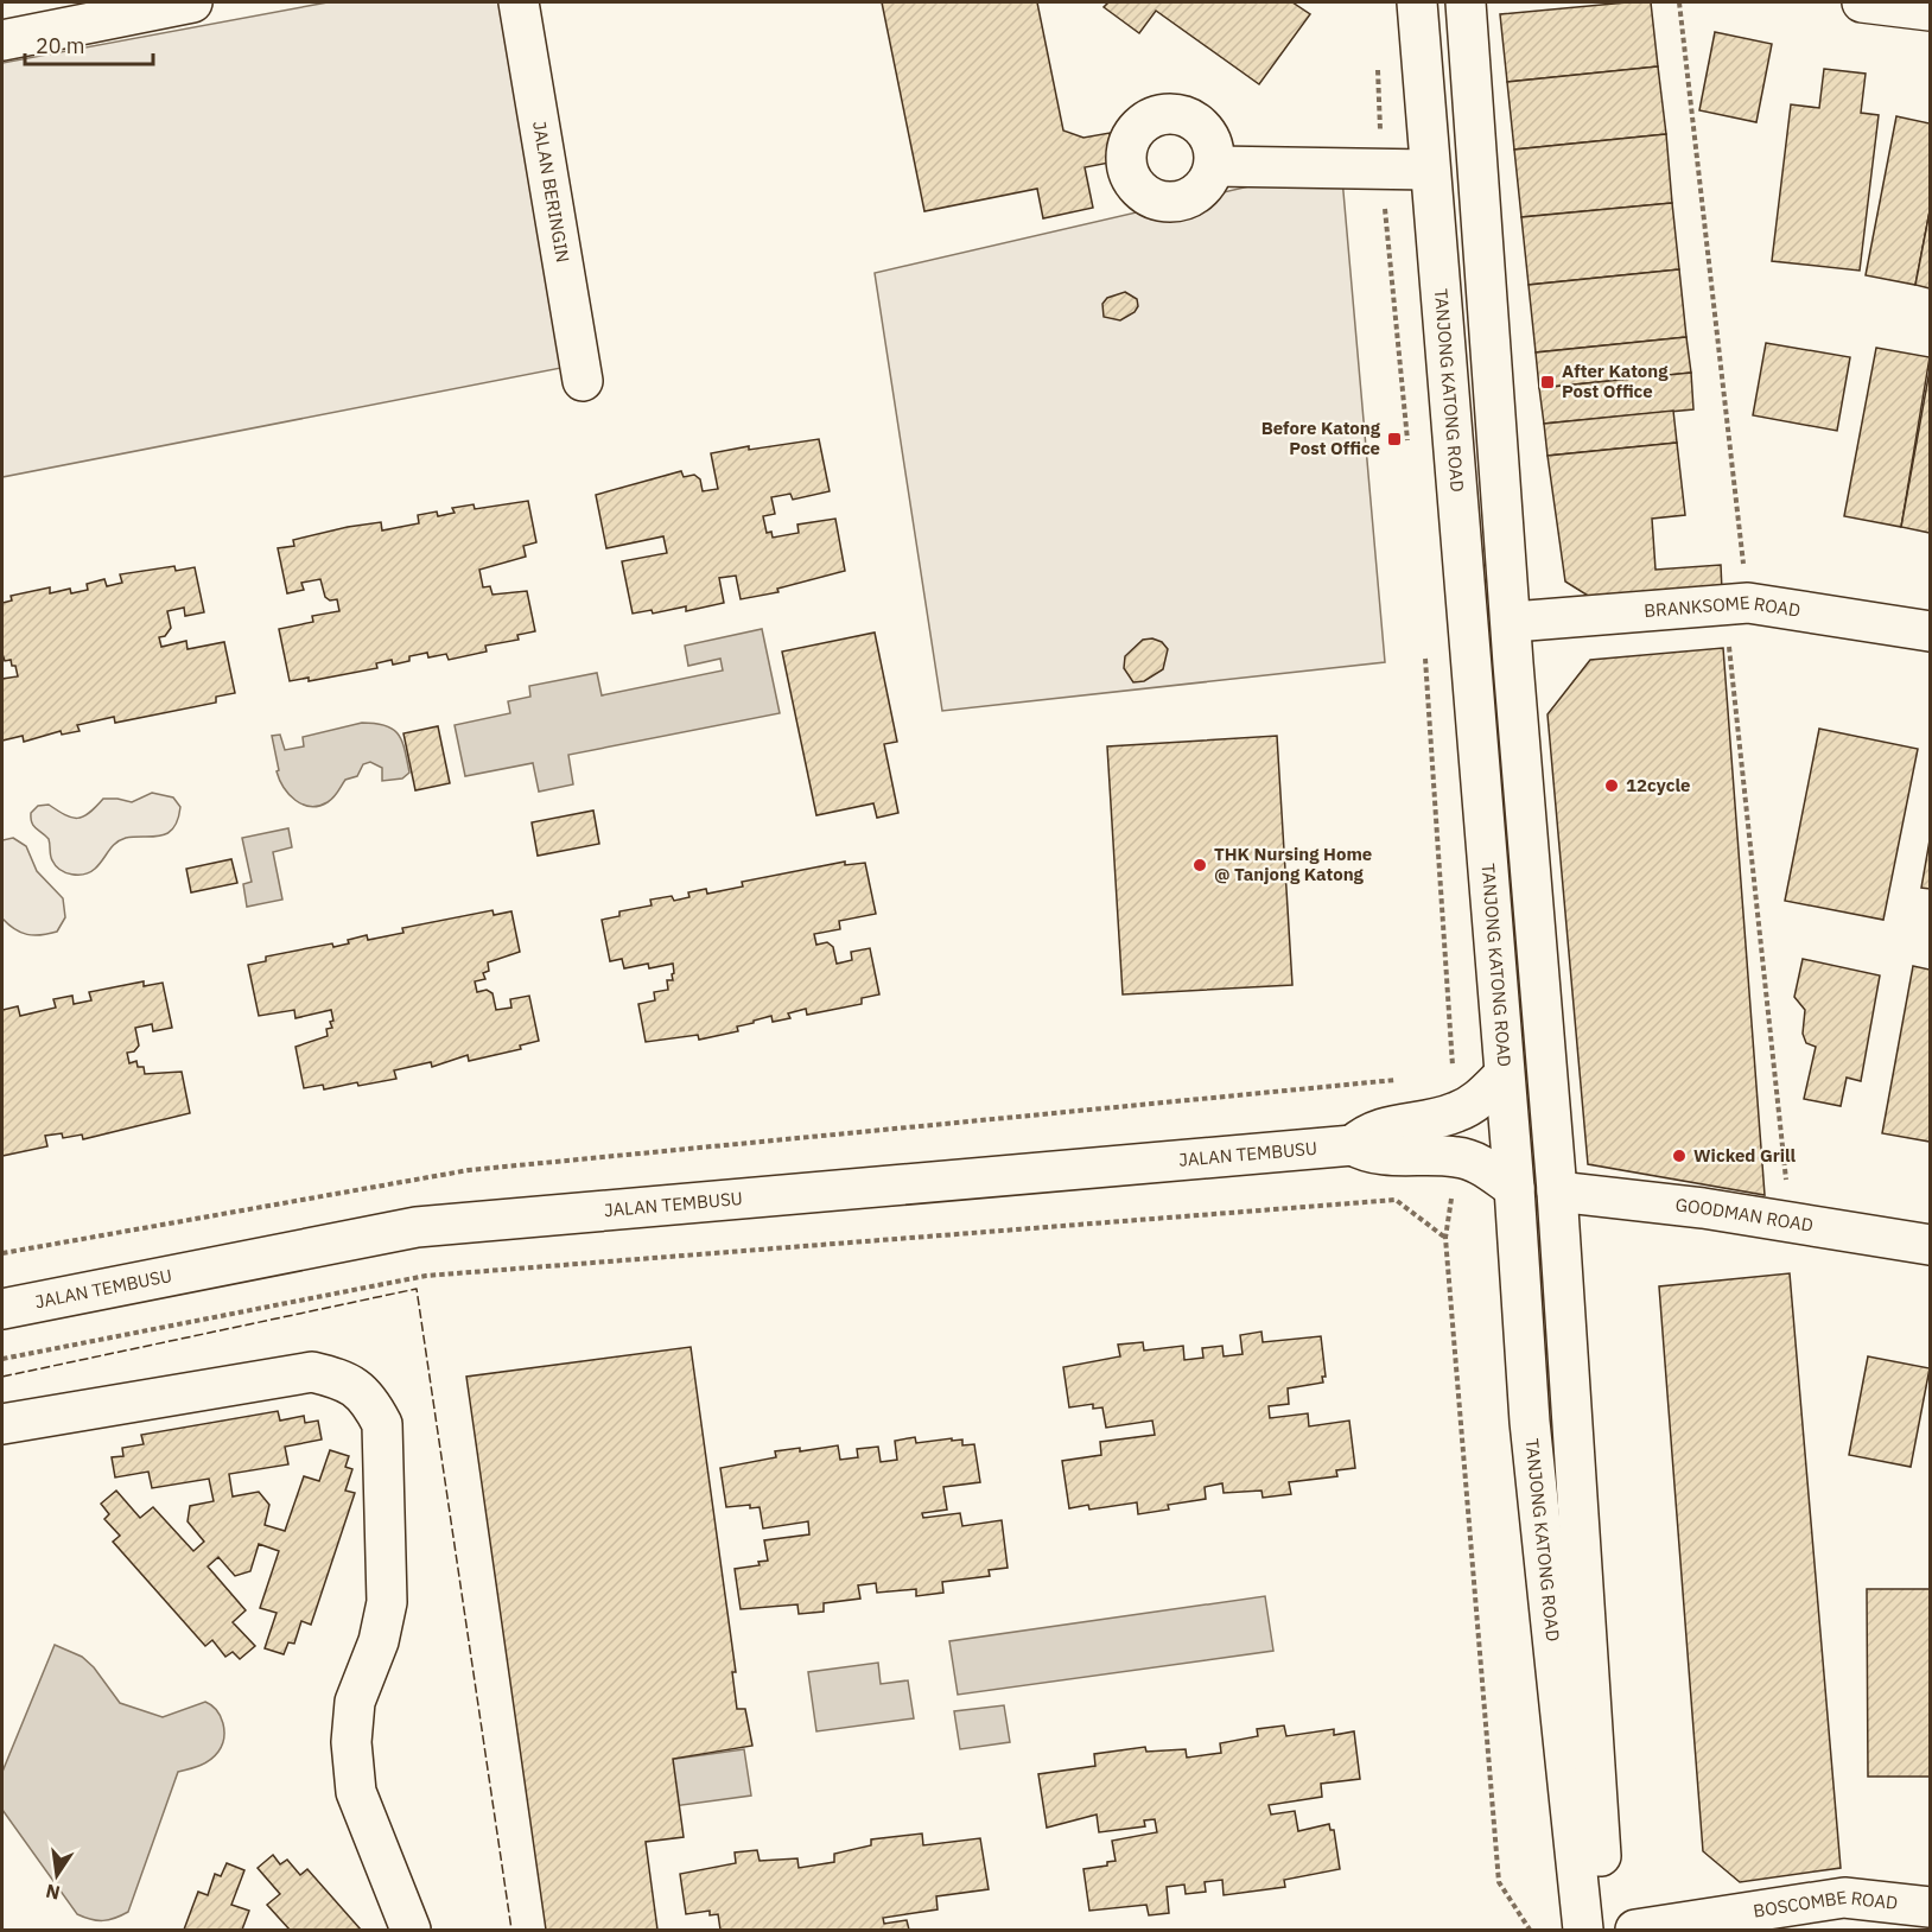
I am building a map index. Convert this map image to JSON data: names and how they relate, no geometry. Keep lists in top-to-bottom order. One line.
{"streets":{"main road":["JALAN BERINGIN","TANJONG KATONG ROAD","BRANKSOME ROAD","JALAN TEMBUSU","GOODMAN ROAD","BOSCOMBE ROAD"]},"crossings":[["TANJONG KATONG ROAD","BRANKSOME ROAD"],["TANJONG KATONG ROAD","GOODMAN ROAD"]],"places":{"transit":["After Katong Post Office","Before Katong Post Office"],"other":["12cycle","THK Nursing Home @ Tanjong Katong","Wicked Grill"]},"scale_bar":"20 m","north":"bottom"}
